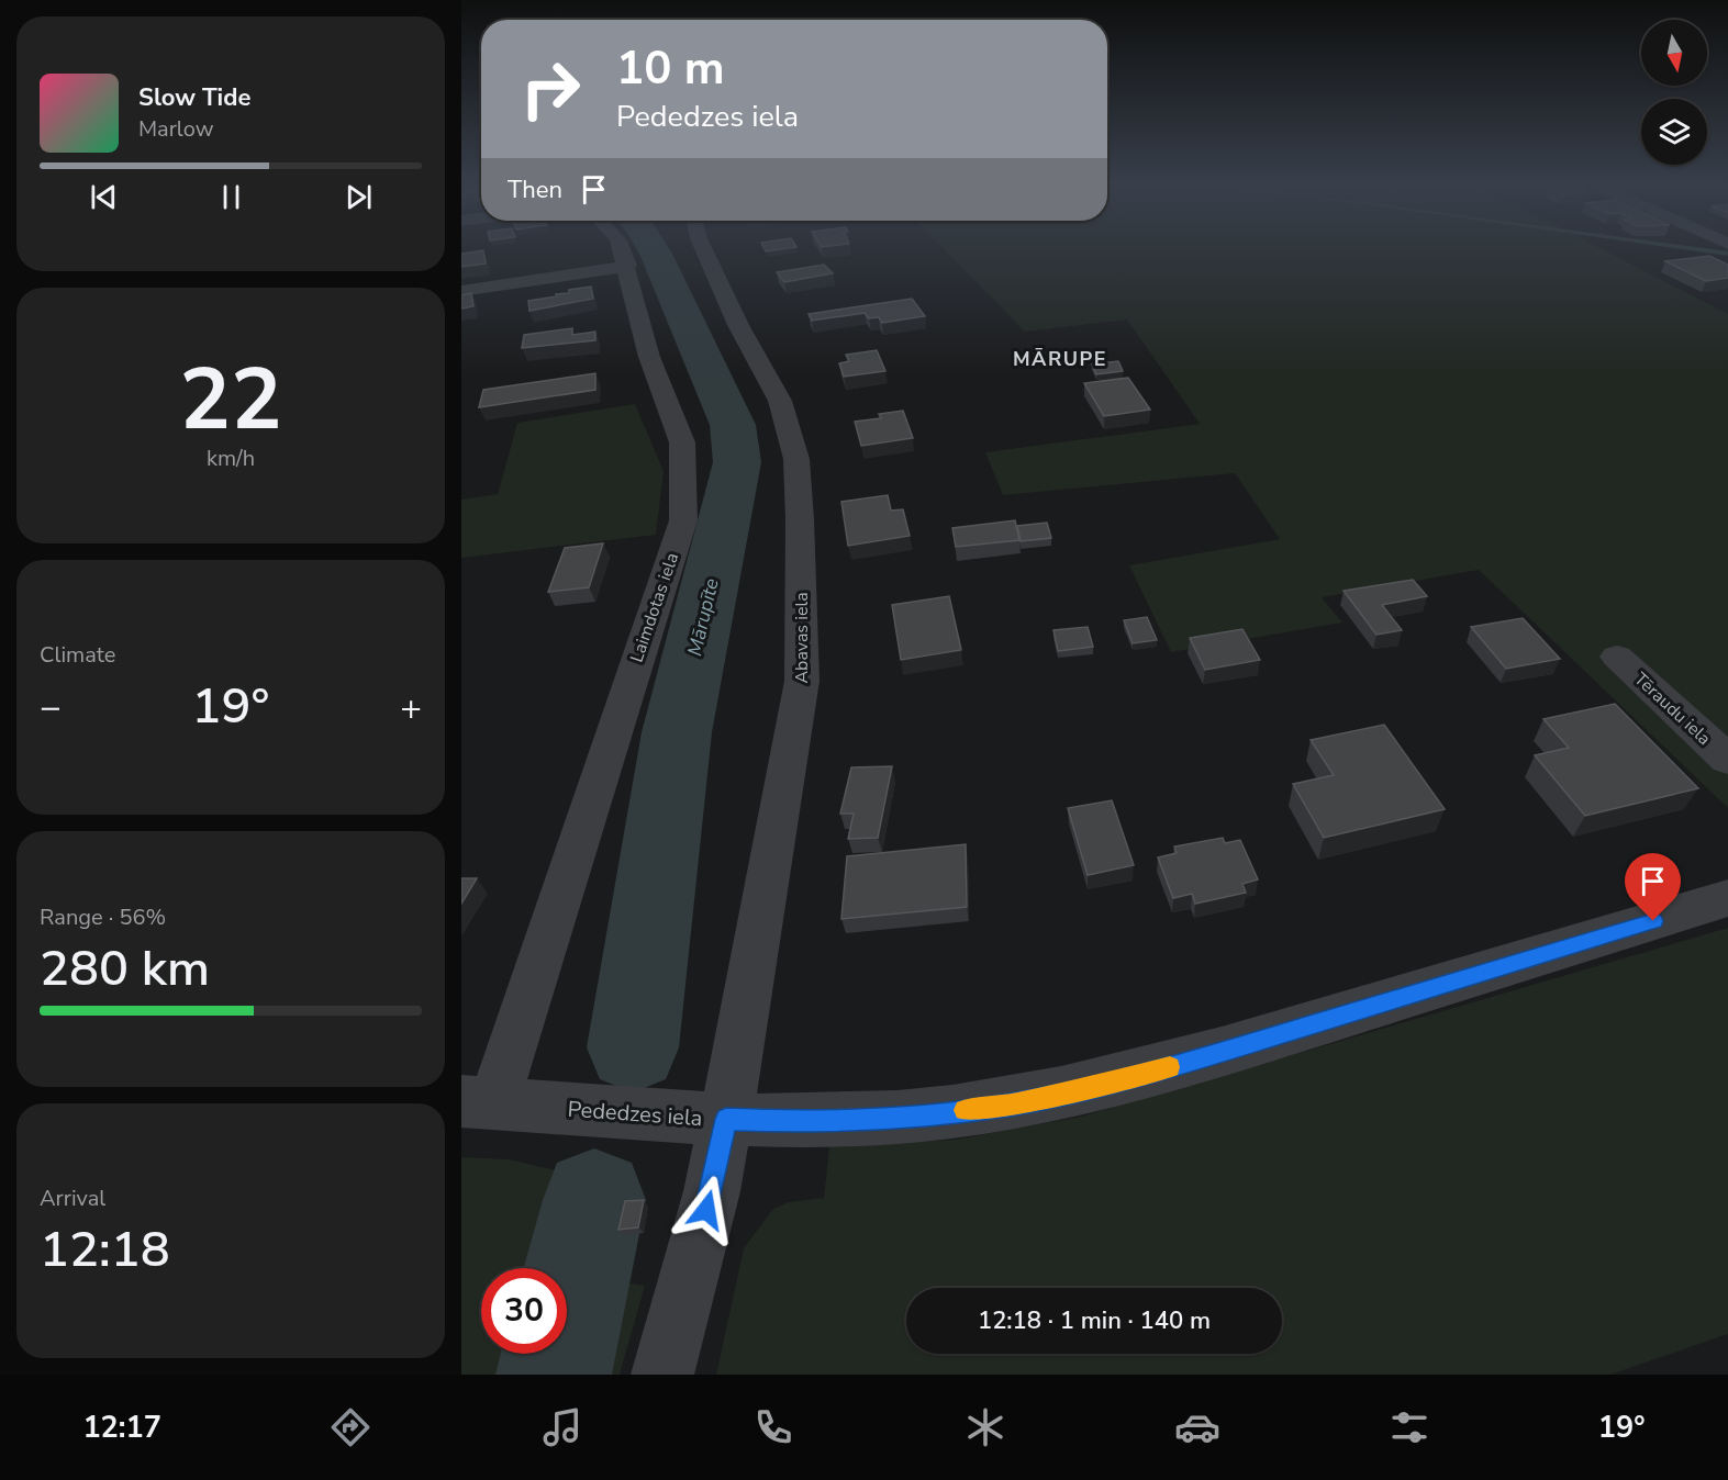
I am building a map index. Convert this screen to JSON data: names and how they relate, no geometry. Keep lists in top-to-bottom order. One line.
{"streets":{"street":["Laimdotas iela","Abavas iela","Tēraudu iela","Pededzes iela"]},"crossings":[["Laimdotas iela","Pededzes iela"],["Abavas iela","Pededzes iela"]],"districts":["MĀRUPE"],"water":["Mārupīte"],"north":"bottom","page":{"turn":["10 m","Pededzes iela"],"song":["Slow Tide","Marlow"],"then":"Then","tile":[["22","km/h"],"Climate",["Range · 56%","280 km"],["Arrival","12:18"]],"heat":["−","19°","+"],"limit":"30","trip":"12:18 · 1 min · 140 m","tabs":["12:17","19°"]}}
